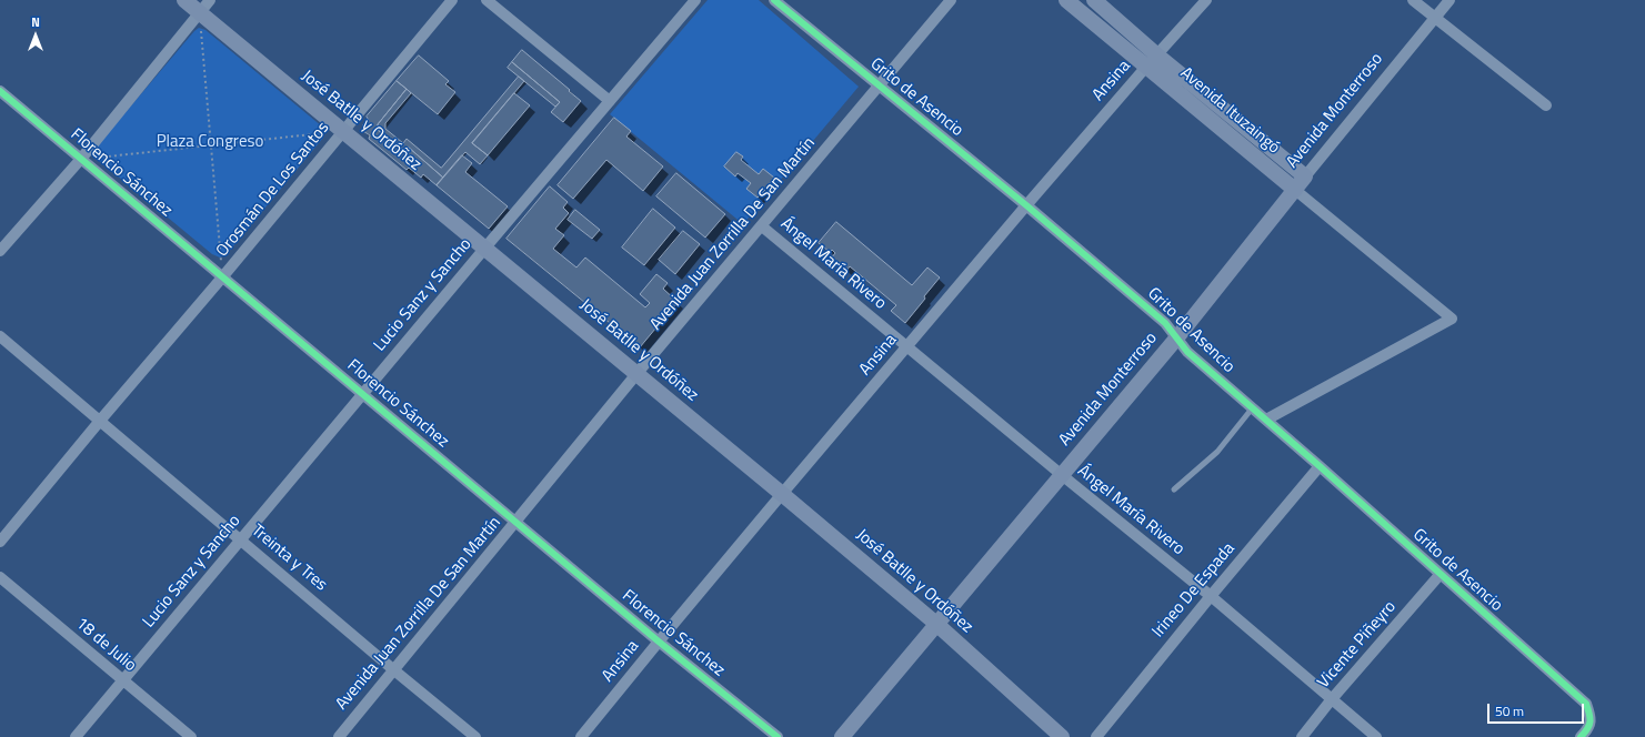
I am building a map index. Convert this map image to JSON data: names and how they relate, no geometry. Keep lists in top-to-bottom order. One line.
{"streets":{"street":["Ansina","Grito de Asencio","Avenida Ituzaingó","Avenida Monterroso","José Batlle y Ordóñez","Florencio Sánchez","Orosmán De Los Santos","Avenida Juan Zorrilla De San Martín","Ángel María Rivero","Lucio Sanz y Sancho","Treinta y Tres","Irineo De Espada","18 de Julio","Vicente Piñeyro"]},"crossings":[["Ansina","Grito de Asencio"],["Ansina","Avenida Ituzaingó"],["Ansina","José Batlle y Ordóñez"],["Ansina","Florencio Sánchez"],["Ansina","Ángel María Rivero"],["Grito de Asencio","Avenida Ituzaingó"],["Grito de Asencio","Avenida Monterroso"],["Grito de Asencio","Avenida Juan Zorrilla De San Martín"],["Grito de Asencio","Irineo De Espada"],["Grito de Asencio","Vicente Piñeyro"],["Avenida Ituzaingó","Avenida Monterroso"],["Avenida Monterroso","José Batlle y Ordóñez"],["Avenida Monterroso","Ángel María Rivero"],["José Batlle y Ordóñez","Orosmán De Los Santos"],["José Batlle y Ordóñez","Avenida Juan Zorrilla De San Martín"],["José Batlle y Ordóñez","Lucio Sanz y Sancho"],["Florencio Sánchez","Orosmán De Los Santos"],["Florencio Sánchez","Avenida Juan Zorrilla De San Martín"],["Florencio Sánchez","Lucio Sanz y Sancho"],["Orosmán De Los Santos","Treinta y Tres"],["Avenida Juan Zorrilla De San Martín","Ángel María Rivero"],["Avenida Juan Zorrilla De San Martín","Treinta y Tres"],["Ángel María Rivero","Irineo De Espada"],["Ángel María Rivero","Vicente Piñeyro"],["Lucio Sanz y Sancho","Treinta y Tres"],["Lucio Sanz y Sancho","18 de Julio"]],"parks":["Plaza Congreso"],"scale_bar":"50 m","north":"top"}
